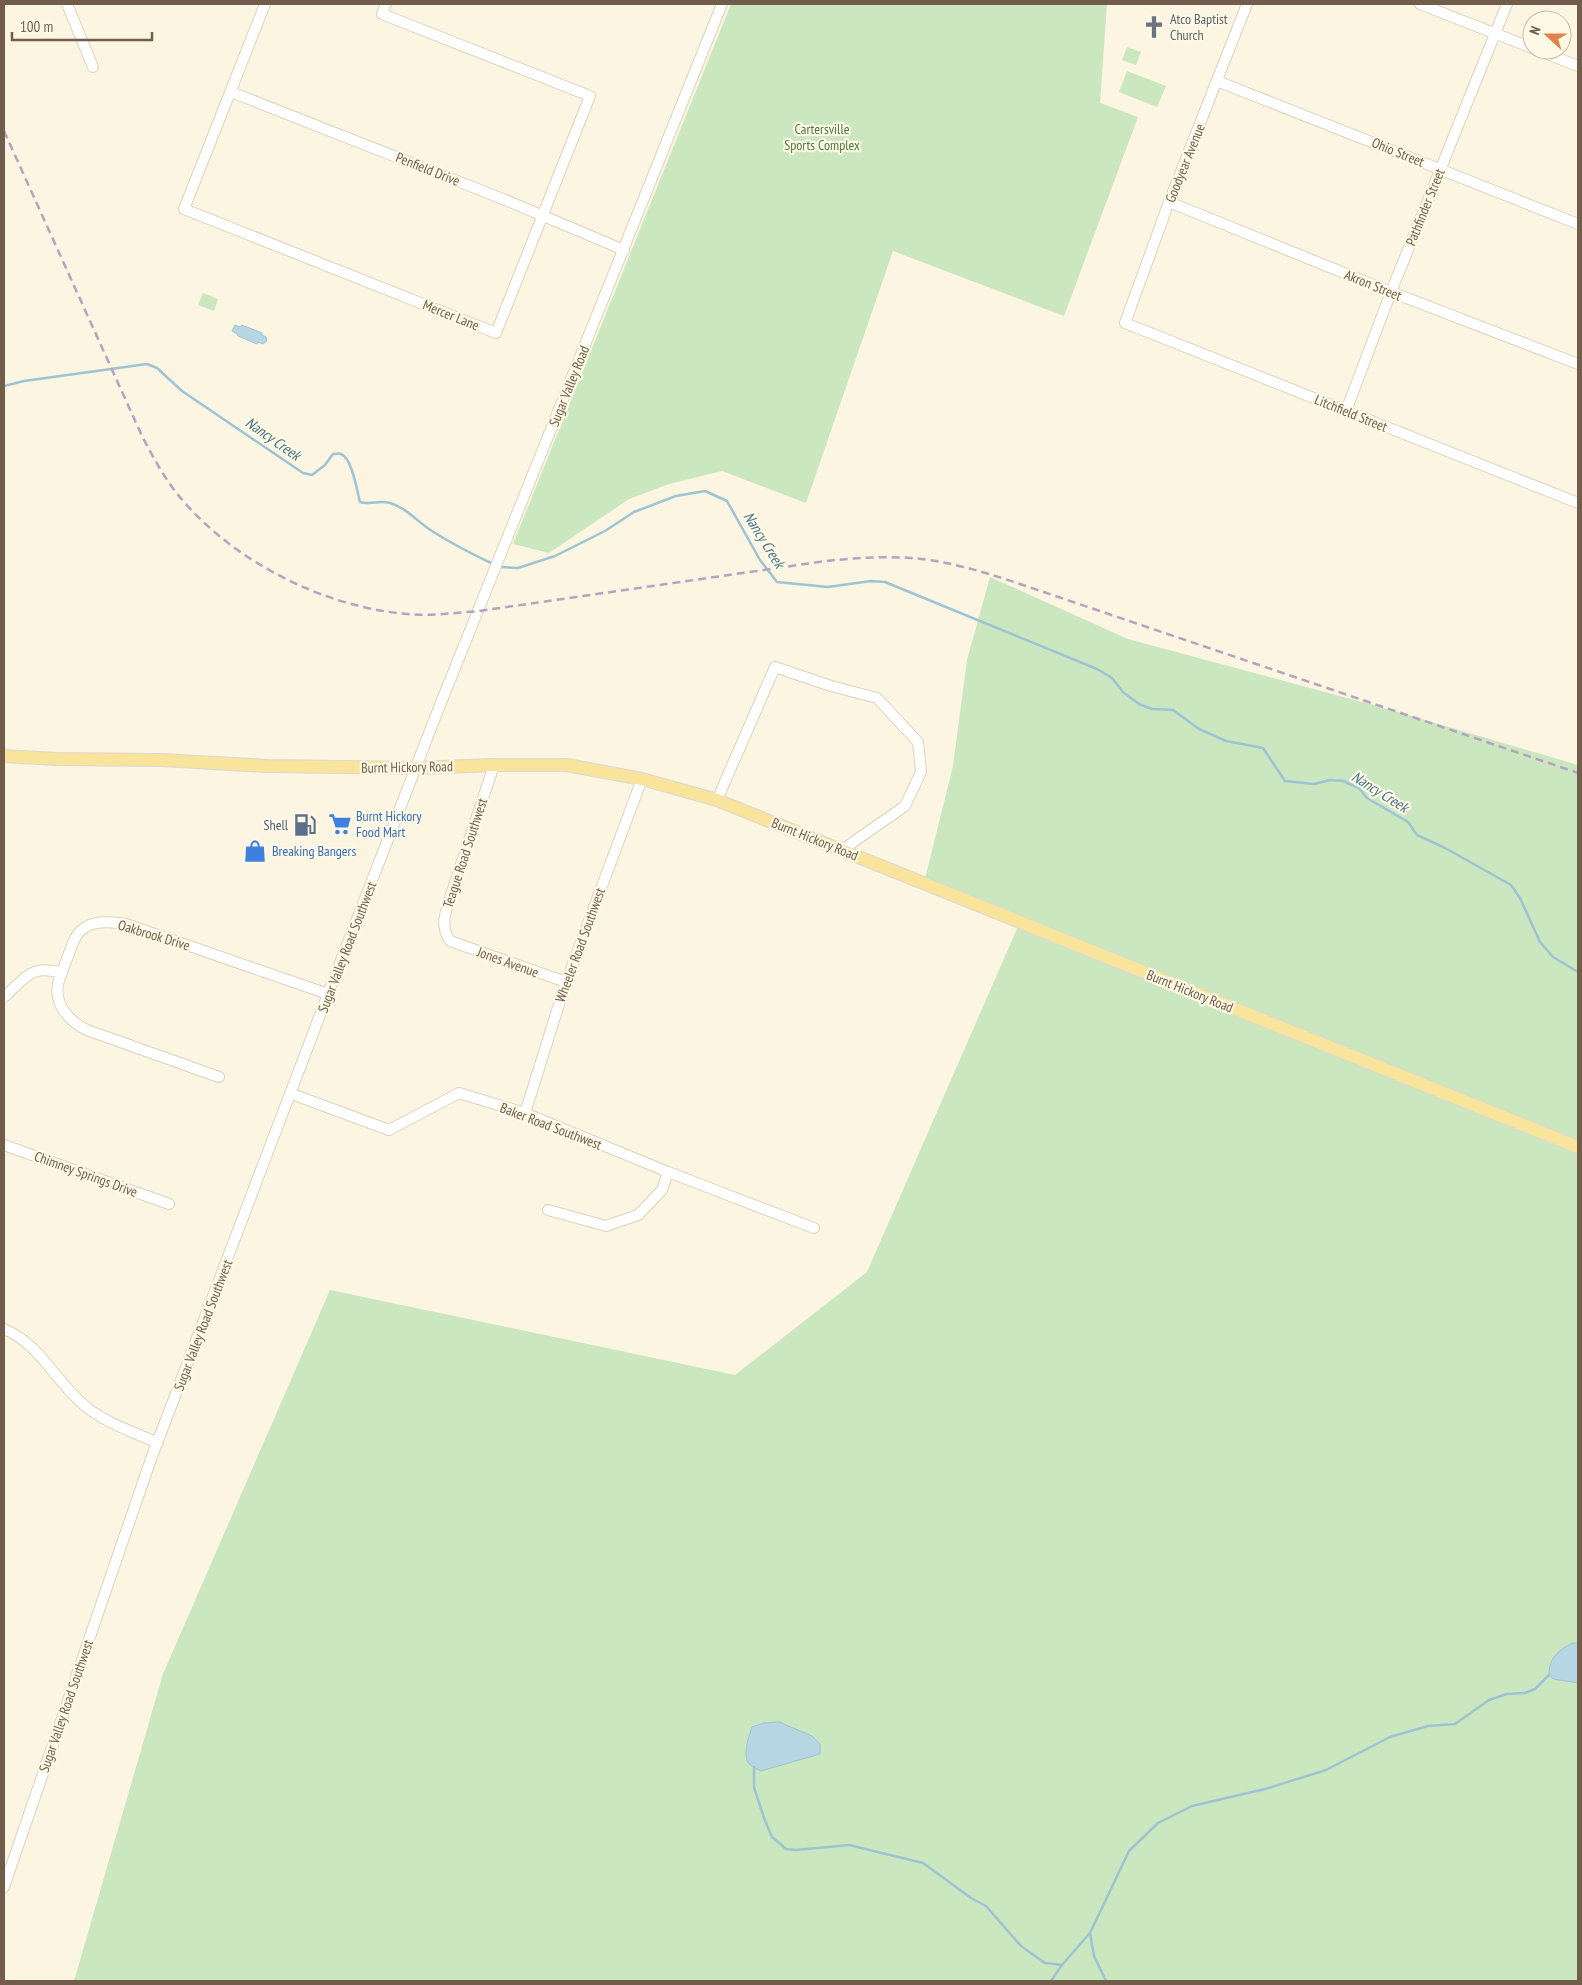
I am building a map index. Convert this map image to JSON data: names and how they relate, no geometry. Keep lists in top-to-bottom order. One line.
{"streets":{"main road":["Burnt Hickory Road"],"street":["Ohio Street","Goodyear Avenue","Penfield Drive","Pathfinder Street","Akron Street","Mercer Lane","Sugar Valley Road","Litchfield Street","Teague Road Southwest","Oakbrook Drive","Wheeler Road Southwest","Sugar Valley Road Southwest","Jones Avenue","Baker Road Southwest","Chimney Springs Drive"]},"crossings":[["Ohio Street","Goodyear Avenue"],["Ohio Street","Pathfinder Street"],["Goodyear Avenue","Akron Street"],["Goodyear Avenue","Litchfield Street"],["Penfield Drive","Mercer Lane"],["Penfield Drive","Sugar Valley Road"],["Pathfinder Street","Akron Street"],["Pathfinder Street","Litchfield Street"],["Sugar Valley Road","Burnt Hickory Road"],["Sugar Valley Road","Sugar Valley Road Southwest"],["Burnt Hickory Road","Teague Road Southwest"],["Burnt Hickory Road","Wheeler Road Southwest"],["Burnt Hickory Road","Sugar Valley Road Southwest"],["Teague Road Southwest","Jones Avenue"],["Oakbrook Drive","Sugar Valley Road Southwest"],["Wheeler Road Southwest","Jones Avenue"],["Wheeler Road Southwest","Baker Road Southwest"],["Sugar Valley Road Southwest","Baker Road Southwest"]],"water":["Nancy Creek"],"parks":["Cartersville Sports Complex"],"places":{"church":["Atco Baptist Church"],"supermarket":["Burnt Hickory Food Mart"],"fuel station":["Shell"],"shop":["Breaking Bangers"]},"scale_bar":"100 m","north":"left"}
